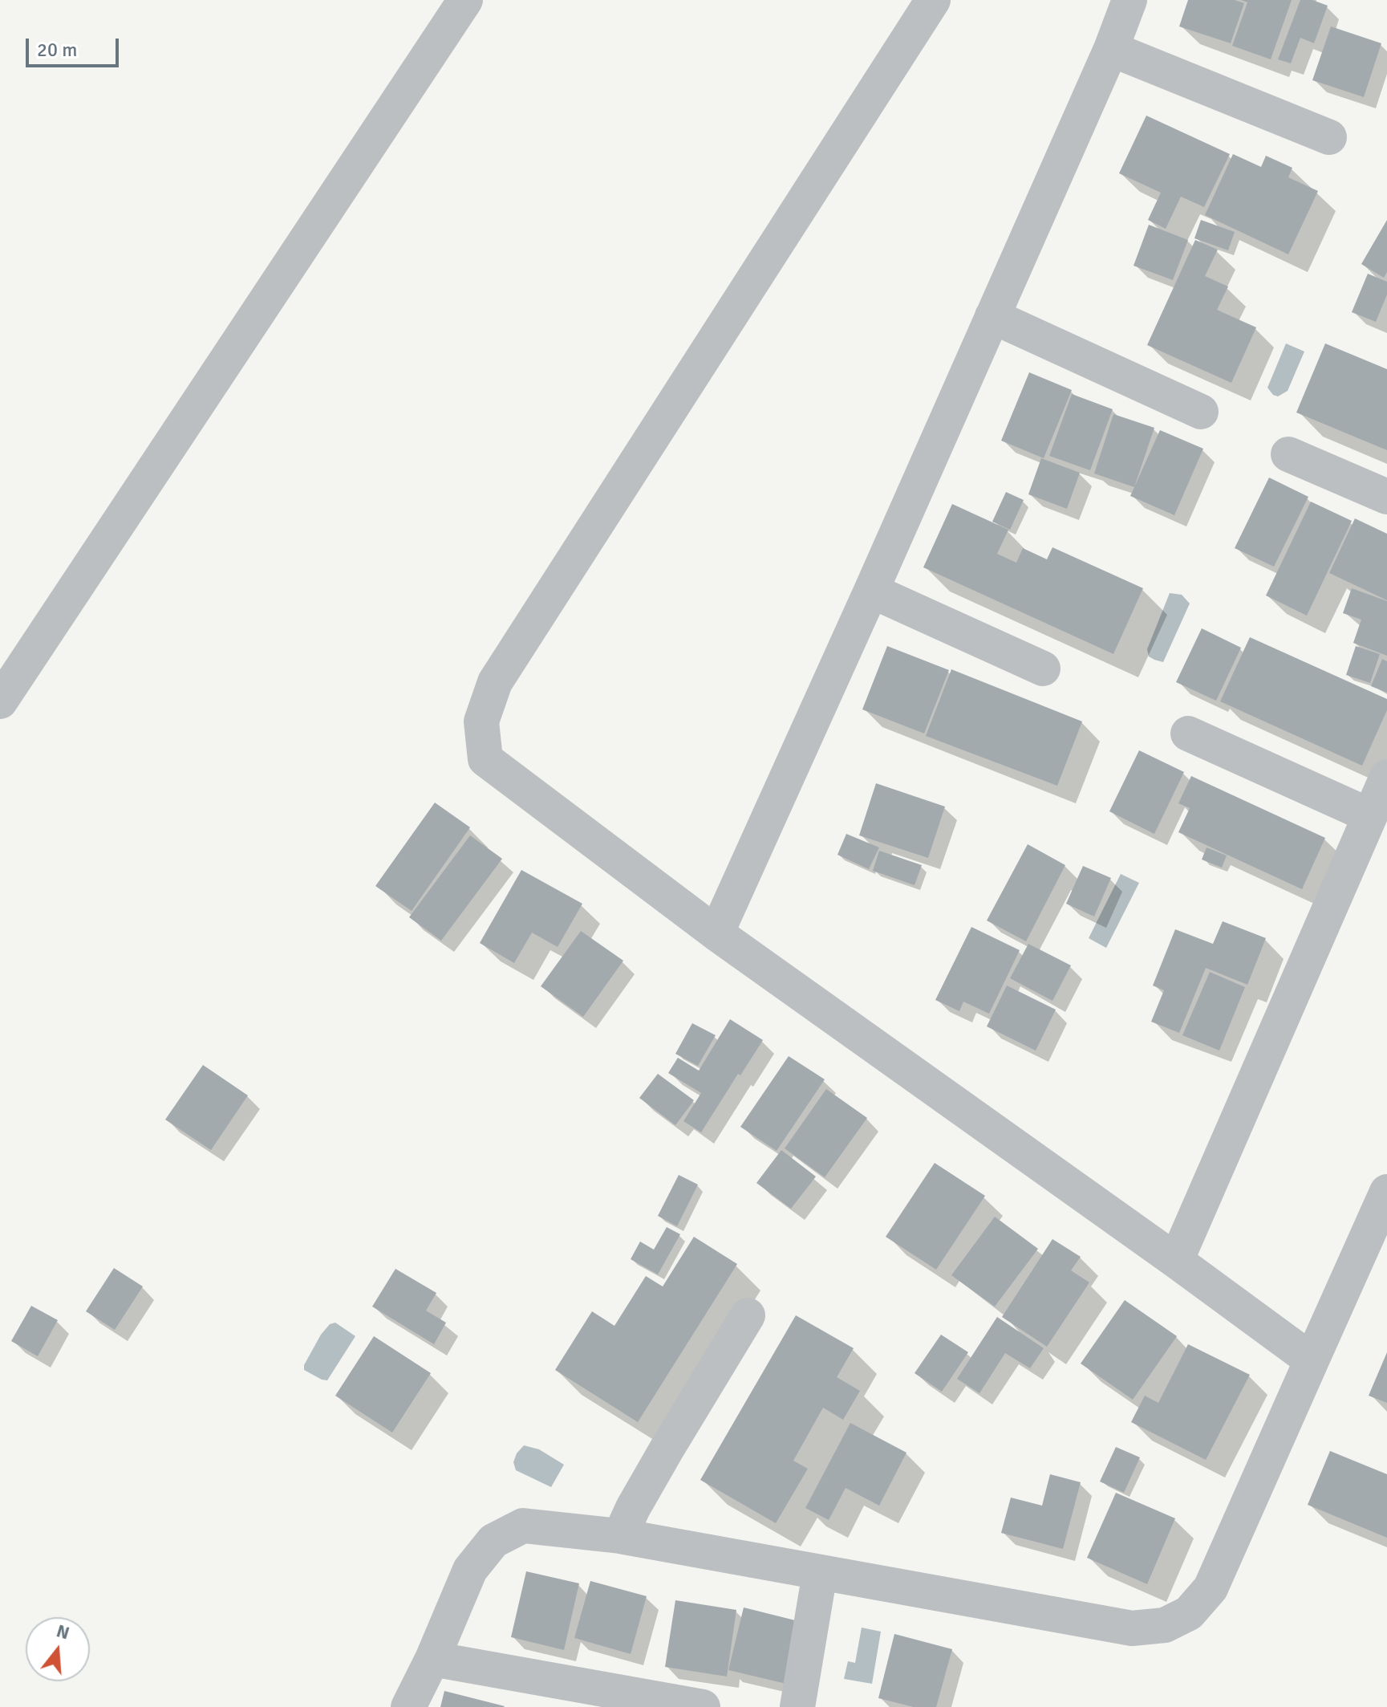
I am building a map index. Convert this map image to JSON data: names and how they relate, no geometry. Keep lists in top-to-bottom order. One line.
{"scale_bar":"20 m","north":"top"}
